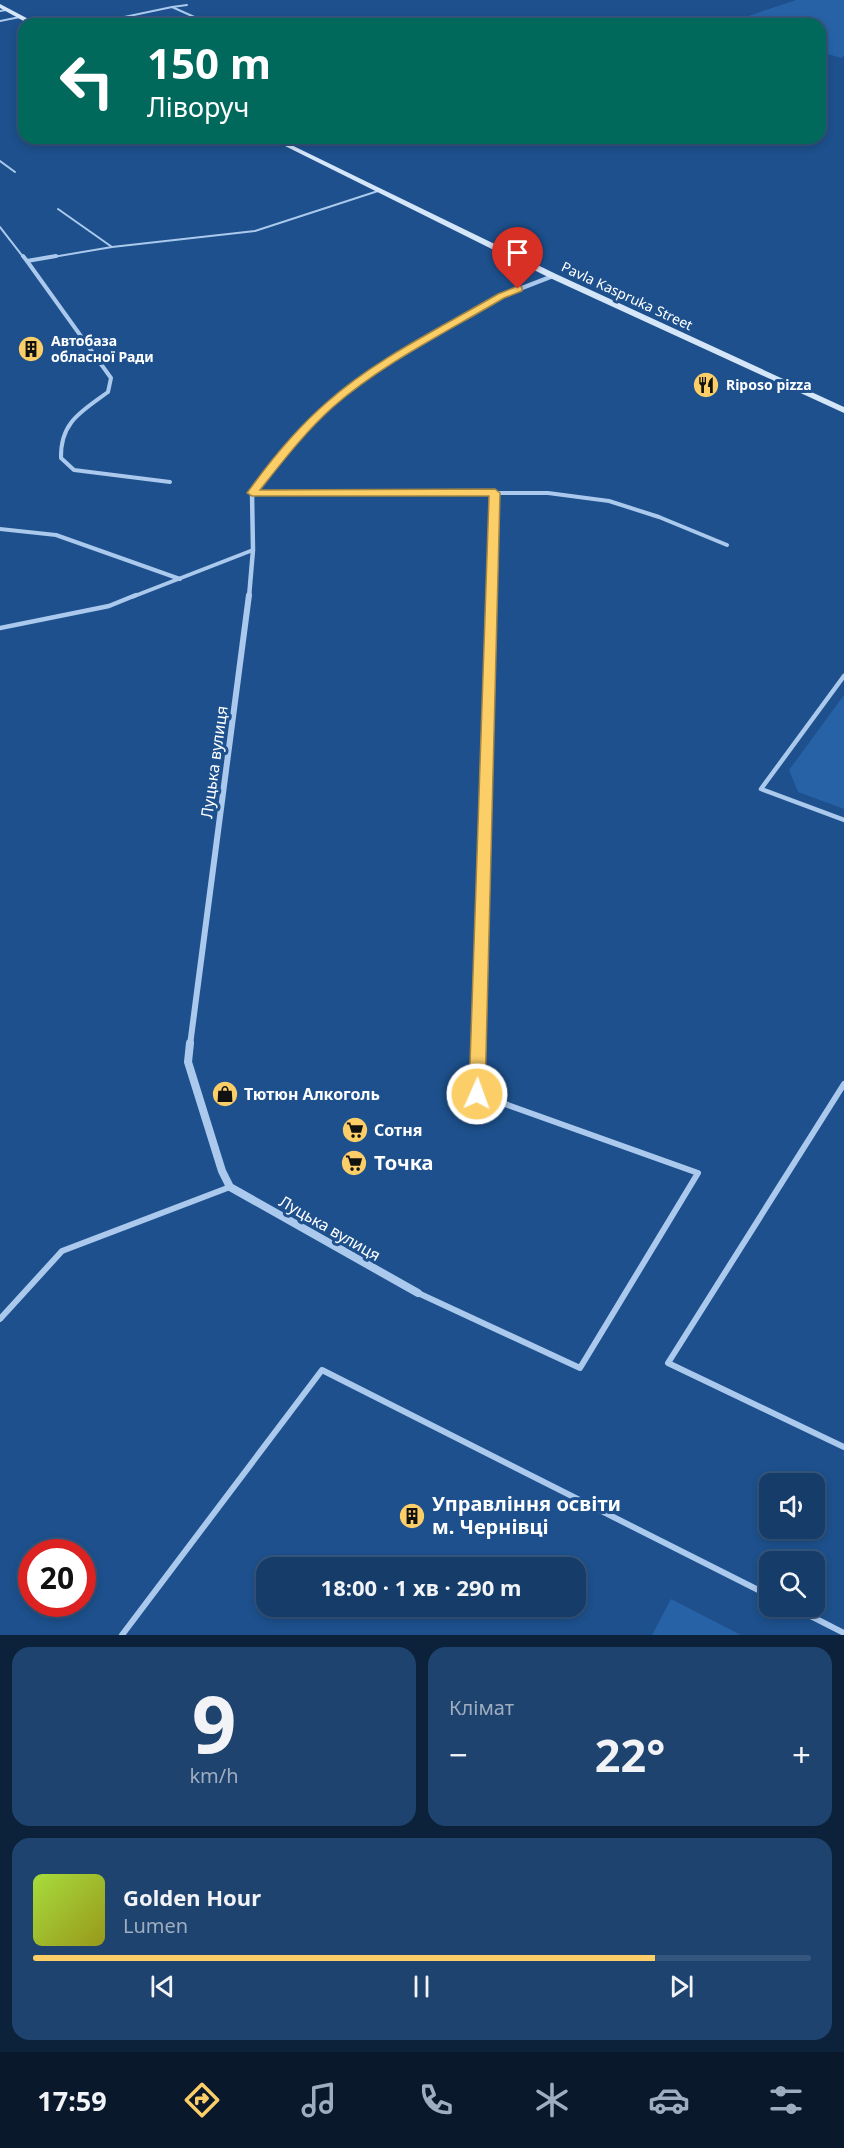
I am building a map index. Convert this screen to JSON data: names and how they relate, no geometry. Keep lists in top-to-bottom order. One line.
{"streets":{"street":["Pavla Kaspruka Street","Луцька вулиця"]},"places":{"building":["Автобаза обласної Ради","Управління освіти м. Чернівці"],"restaurant":["Riposo pizza"],"shop":["Тютюн Алкоголь"],"supermarket":["Сотня","Точка"]},"page":{"turn":["150 m","Ліворуч"],"limit":"20","trip":"18:00 · 1 хв · 290 m","tile":[["9","km/h"],"Клімат"],"heat":["−","22°","+"],"song":["Golden Hour","Lumen"],"tabs":"17:59"}}
